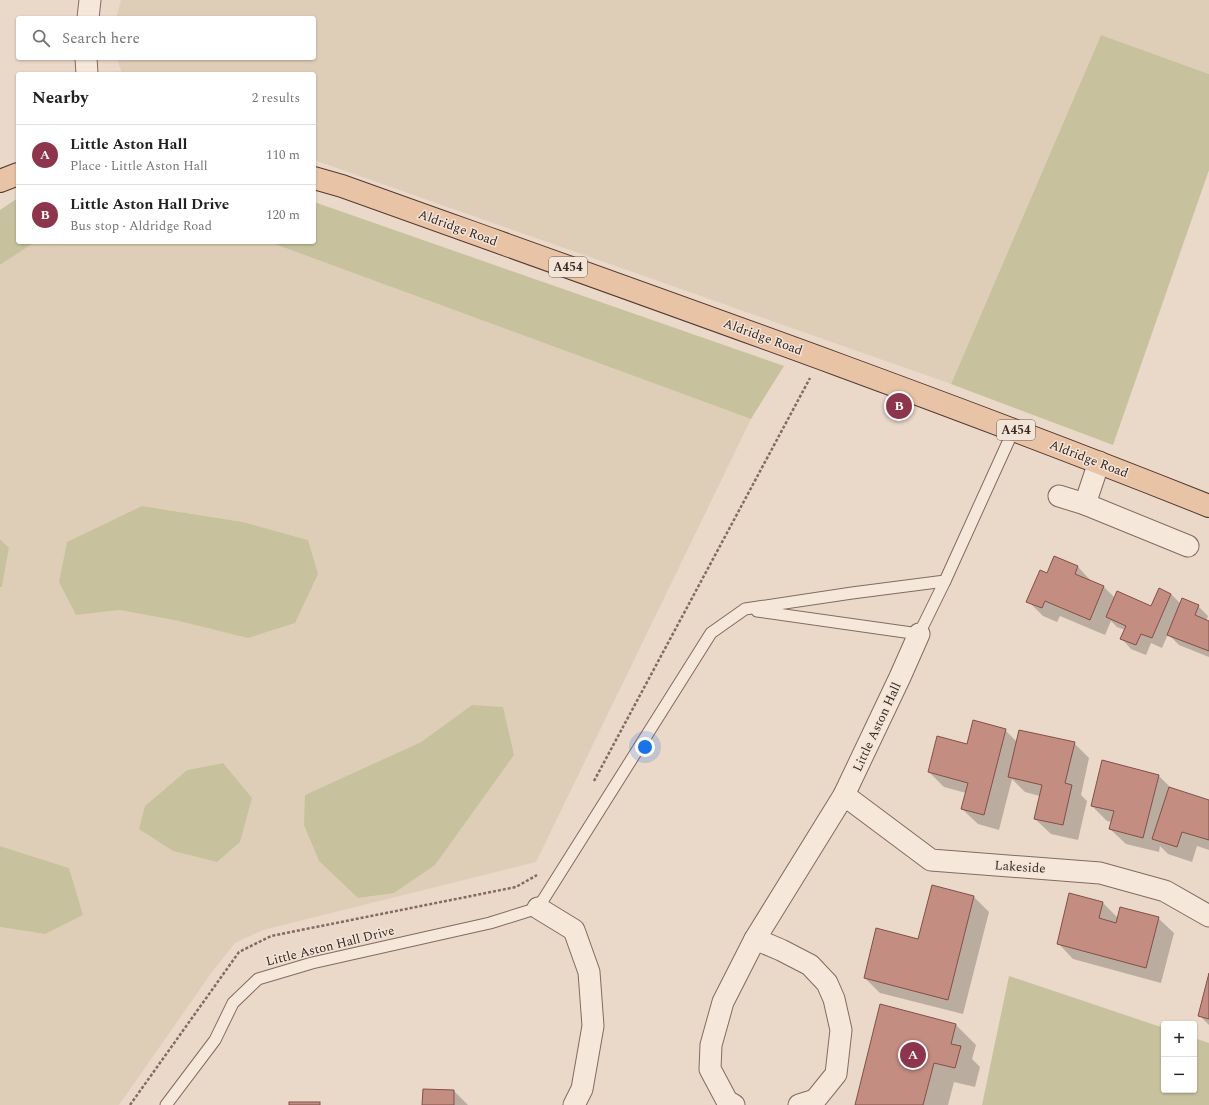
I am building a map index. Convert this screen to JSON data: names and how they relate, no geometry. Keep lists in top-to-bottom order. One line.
{"streets":{"main road":["Aldridge Road","A454"],"street":["Little Aston Hall","Lakeside"],"lane":["Little Aston Hall Drive"]},"crossings":[["Little Aston Hall","Lakeside"]],"page":{"search":"Search here","heading":["Nearby","2 results"],"list":[{"mark":"A","name":"Little Aston Hall","note":"Place · Little Aston Hall","value":"110 m"},{"mark":"B","name":"Little Aston Hall Drive","note":"Bus stop · Aldridge Road","value":"120 m"}],"pins":["B","A"],"map_buttons":["+","−"]}}
